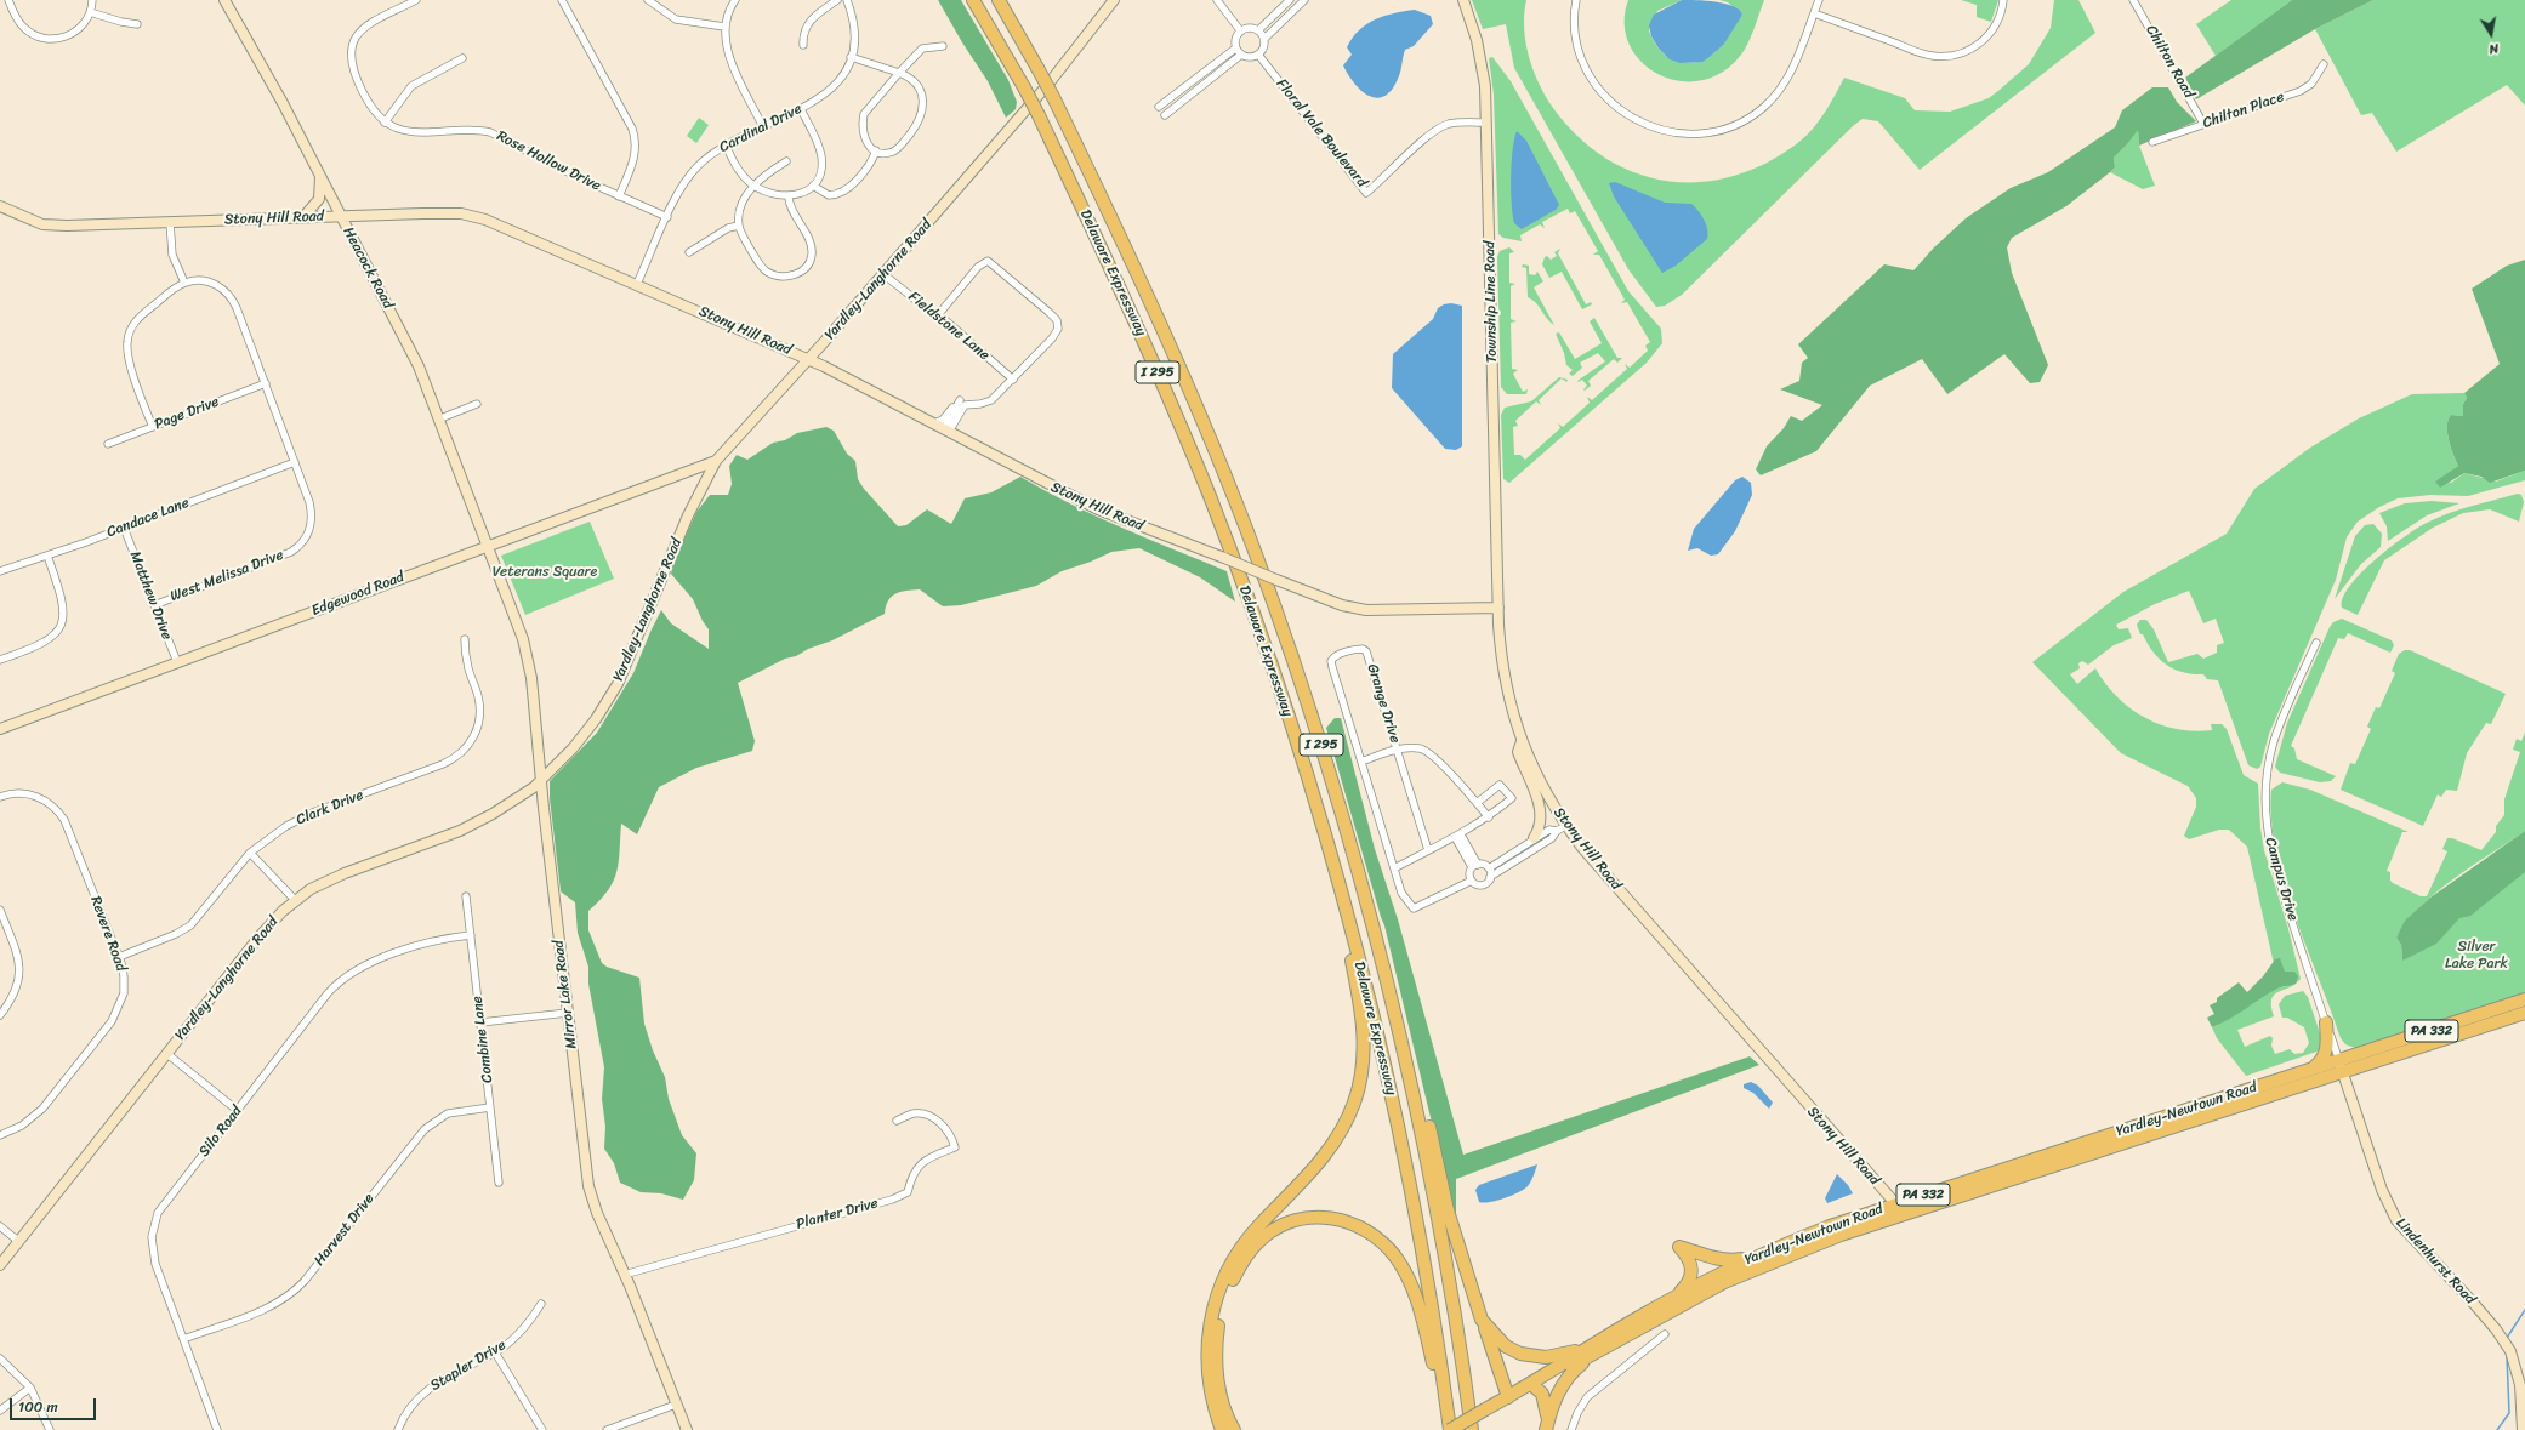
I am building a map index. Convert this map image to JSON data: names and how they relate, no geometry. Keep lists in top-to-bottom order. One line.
{"streets":{"highway":["Delaware Expressway","I 295","PA 332","Yardley-Newtown Road"],"street":["Chilton Road","Chilton Place","Cardinal Drive","Floral Vale Boulevard","Rose Hollow Drive","Stony Hill Road","Heacock Road","Yardley-Langhorne Road","Township Line Road","Fieldstone Lane","Page Drive","Candace Lane","West Melissa Drive","Edgewood Road","Matthew Drive","Grange Drive","Clark Drive","Campus Drive","Revere Road","Mirror Lake Road","Combine Lane","Silo Road","Planter Drive","Harvest Drive","Lindenhurst Road","Stapler Drive"]},"crossings":[["Chilton Road","Chilton Place"],["Cardinal Drive","Rose Hollow Drive"],["Cardinal Drive","Stony Hill Road"],["Floral Vale Boulevard","Township Line Road"],["Stony Hill Road","Heacock Road"],["Stony Hill Road","Yardley-Langhorne Road"],["Stony Hill Road","Township Line Road"],["Stony Hill Road","Yardley-Newtown Road"],["Heacock Road","Edgewood Road"],["Heacock Road","Mirror Lake Road"],["Delaware Expressway","Yardley-Newtown Road"],["Yardley-Langhorne Road","Fieldstone Lane"],["Yardley-Langhorne Road","Edgewood Road"],["Yardley-Langhorne Road","Mirror Lake Road"],["Page Drive","West Melissa Drive"],["Candace Lane","West Melissa Drive"],["Candace Lane","Matthew Drive"],["West Melissa Drive","Matthew Drive"],["Edgewood Road","Matthew Drive"],["Edgewood Road","Mirror Lake Road"],["Clark Drive","Revere Road"],["Campus Drive","PA 332"],["Campus Drive","Yardley-Newtown Road"],["Campus Drive","Lindenhurst Road"],["Mirror Lake Road","Planter Drive"],["PA 332","Yardley-Newtown Road"],["PA 332","Lindenhurst Road"],["Combine Lane","Silo Road"],["Combine Lane","Harvest Drive"],["Yardley-Newtown Road","Lindenhurst Road"],["Silo Road","Harvest Drive"]],"parks":["Veterans Square","Silver Lake Park"],"scale_bar":"100 m","north":"bottom"}
